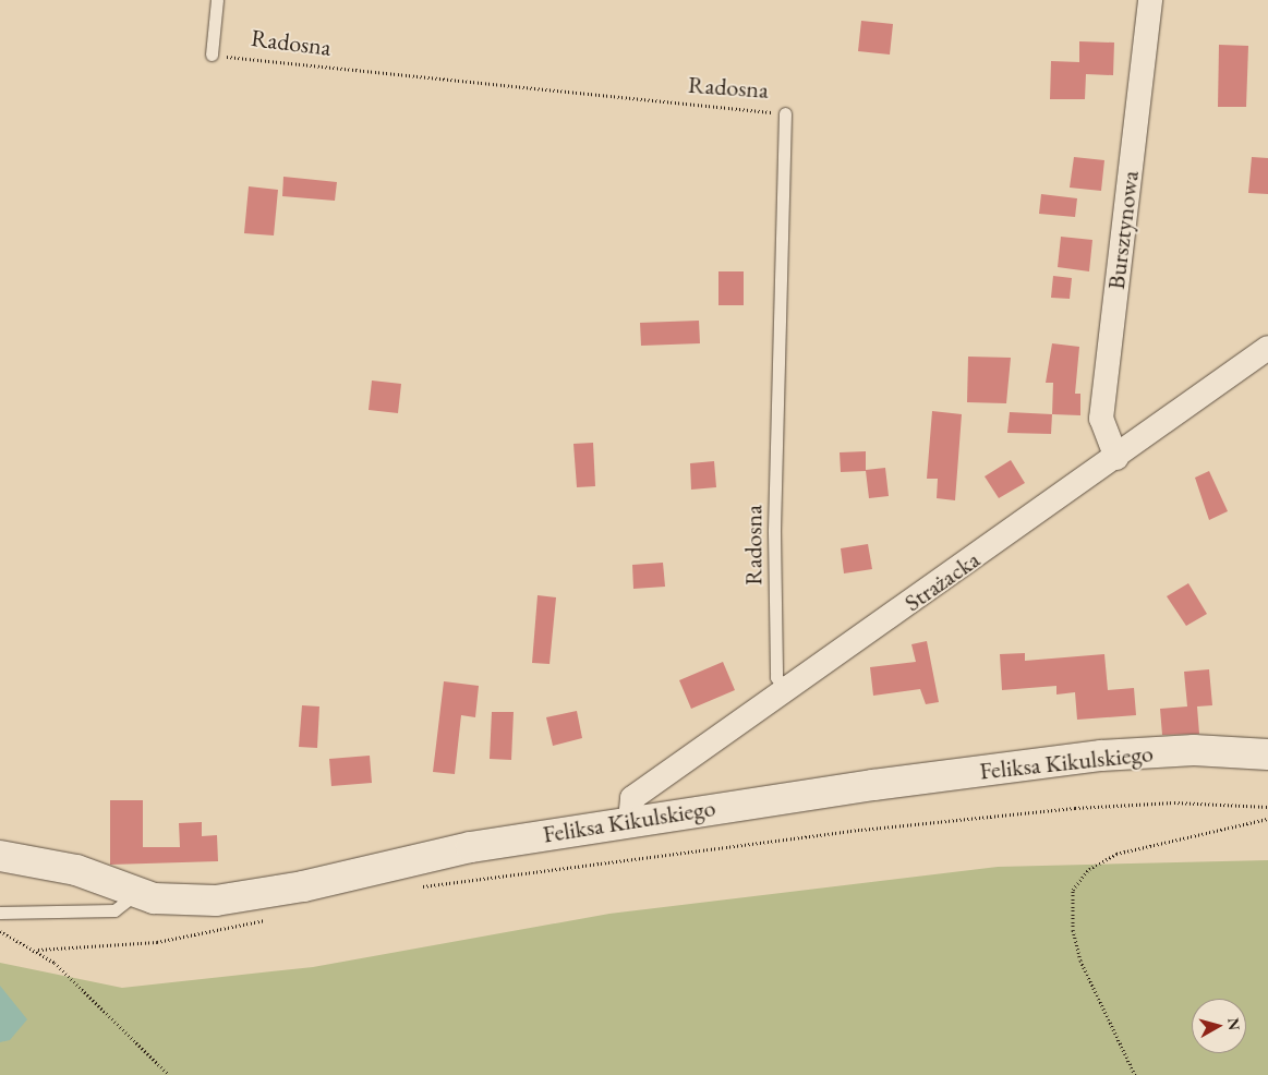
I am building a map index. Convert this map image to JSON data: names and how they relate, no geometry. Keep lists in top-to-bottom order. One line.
{"streets":{"main road":["Feliksa Kikulskiego"],"street":["Bursztynowa","Strażacka"],"lane":["Radosna"]},"crossings":[["Radosna","Strażacka"],["Bursztynowa","Strażacka"],["Strażacka","Feliksa Kikulskiego"]],"north":"right"}
